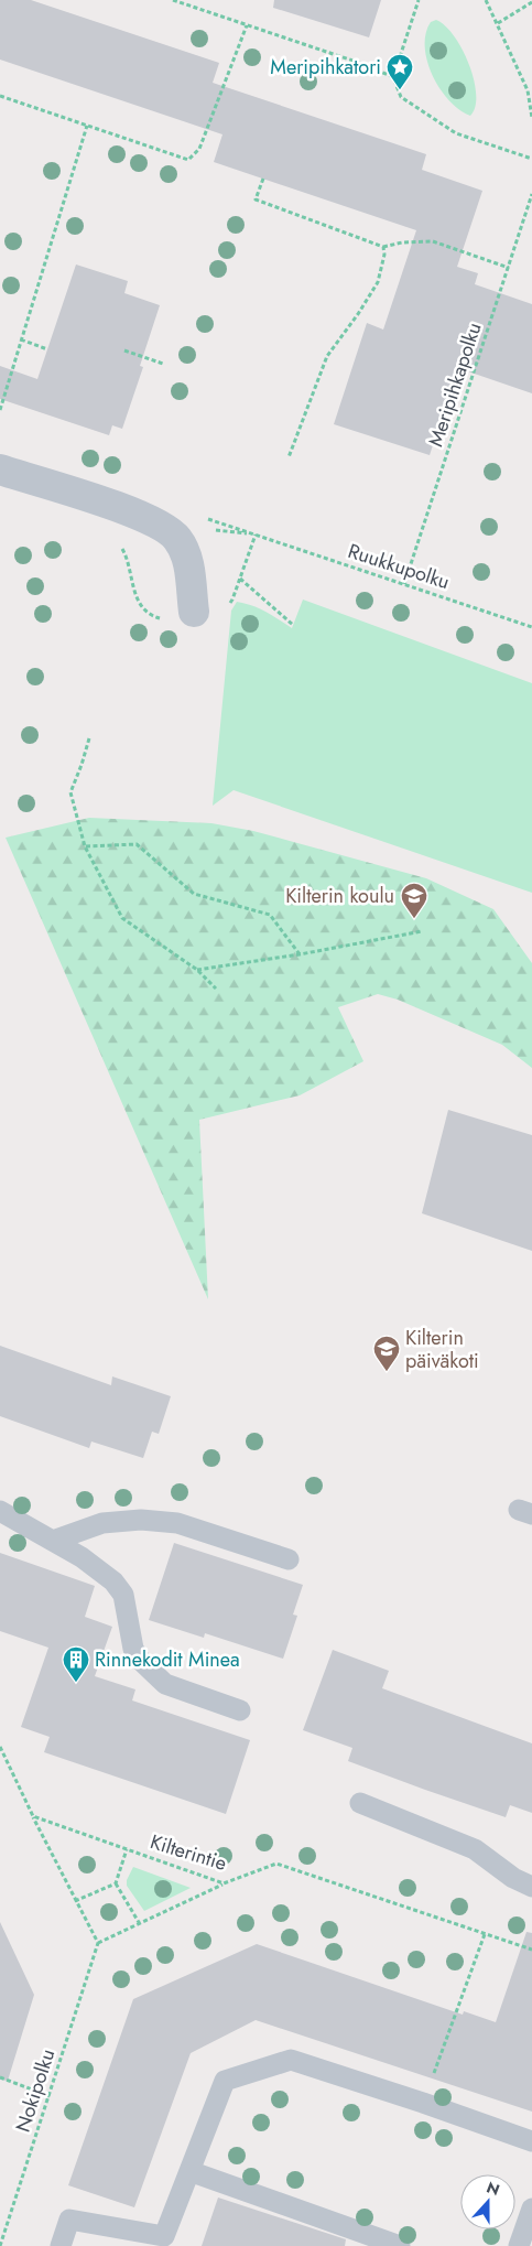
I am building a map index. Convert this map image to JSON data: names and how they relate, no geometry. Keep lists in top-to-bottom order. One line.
{"streets":{"path":["Meripihkapolku","Ruukkupolku","Kilterintie","Nokipolku"]},"crossings":[["Meripihkapolku","Ruukkupolku"]],"places":{"place":["Meripihkatori"],"school or university":["Kilterin koulu","Kilterin päiväkoti"],"building":["Rinnekodit Minea"]},"north":"top"}
